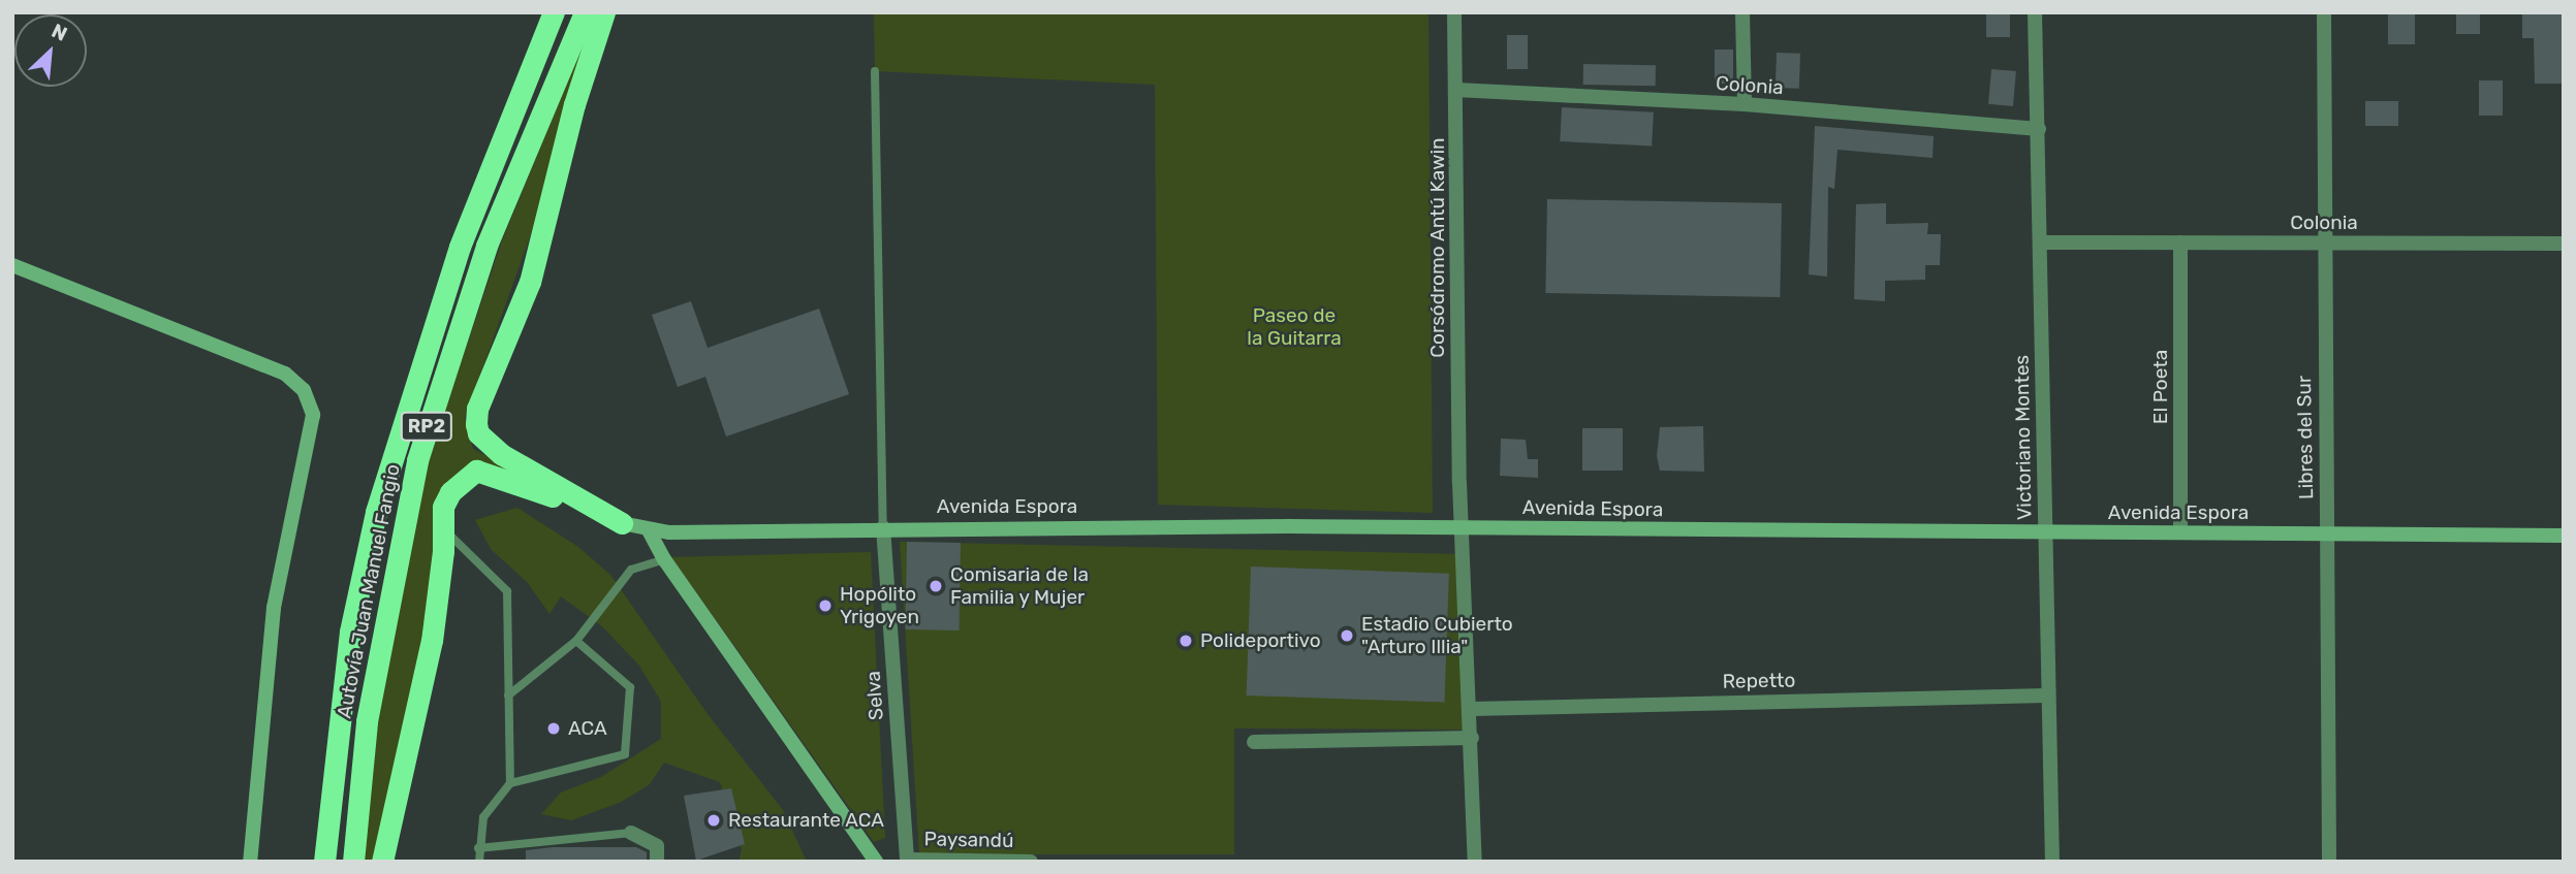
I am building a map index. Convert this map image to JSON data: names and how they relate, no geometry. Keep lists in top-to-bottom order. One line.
{"streets":{"highway":["RP2","Autovía Juan Manuel Fangio"],"main road":["Avenida Espora"],"street":["Colonia","Corsódromo Antú Kawin","El Poeta","Victoriano Montes","Libres del Sur","Repetto","Selva","Paysandú"]},"crossings":[["Colonia","Corsódromo Antú Kawin"],["Colonia","El Poeta"],["Colonia","Victoriano Montes"],["Colonia","Libres del Sur"],["Corsódromo Antú Kawin","Avenida Espora"],["Corsódromo Antú Kawin","Repetto"],["El Poeta","Avenida Espora"],["Victoriano Montes","Avenida Espora"],["Victoriano Montes","Repetto"],["Libres del Sur","Avenida Espora"],["Avenida Espora","Selva"],["Selva","Paysandú"]],"parks":["Paseo de la Guitarra"],"places":["Comisaria de la Familia y Mujer","Hopólito Yrigoyen","Estadio Cubierto \"Arturo Illia\"","Polideportivo","ACA","Restaurante ACA"],"north":"top right"}
